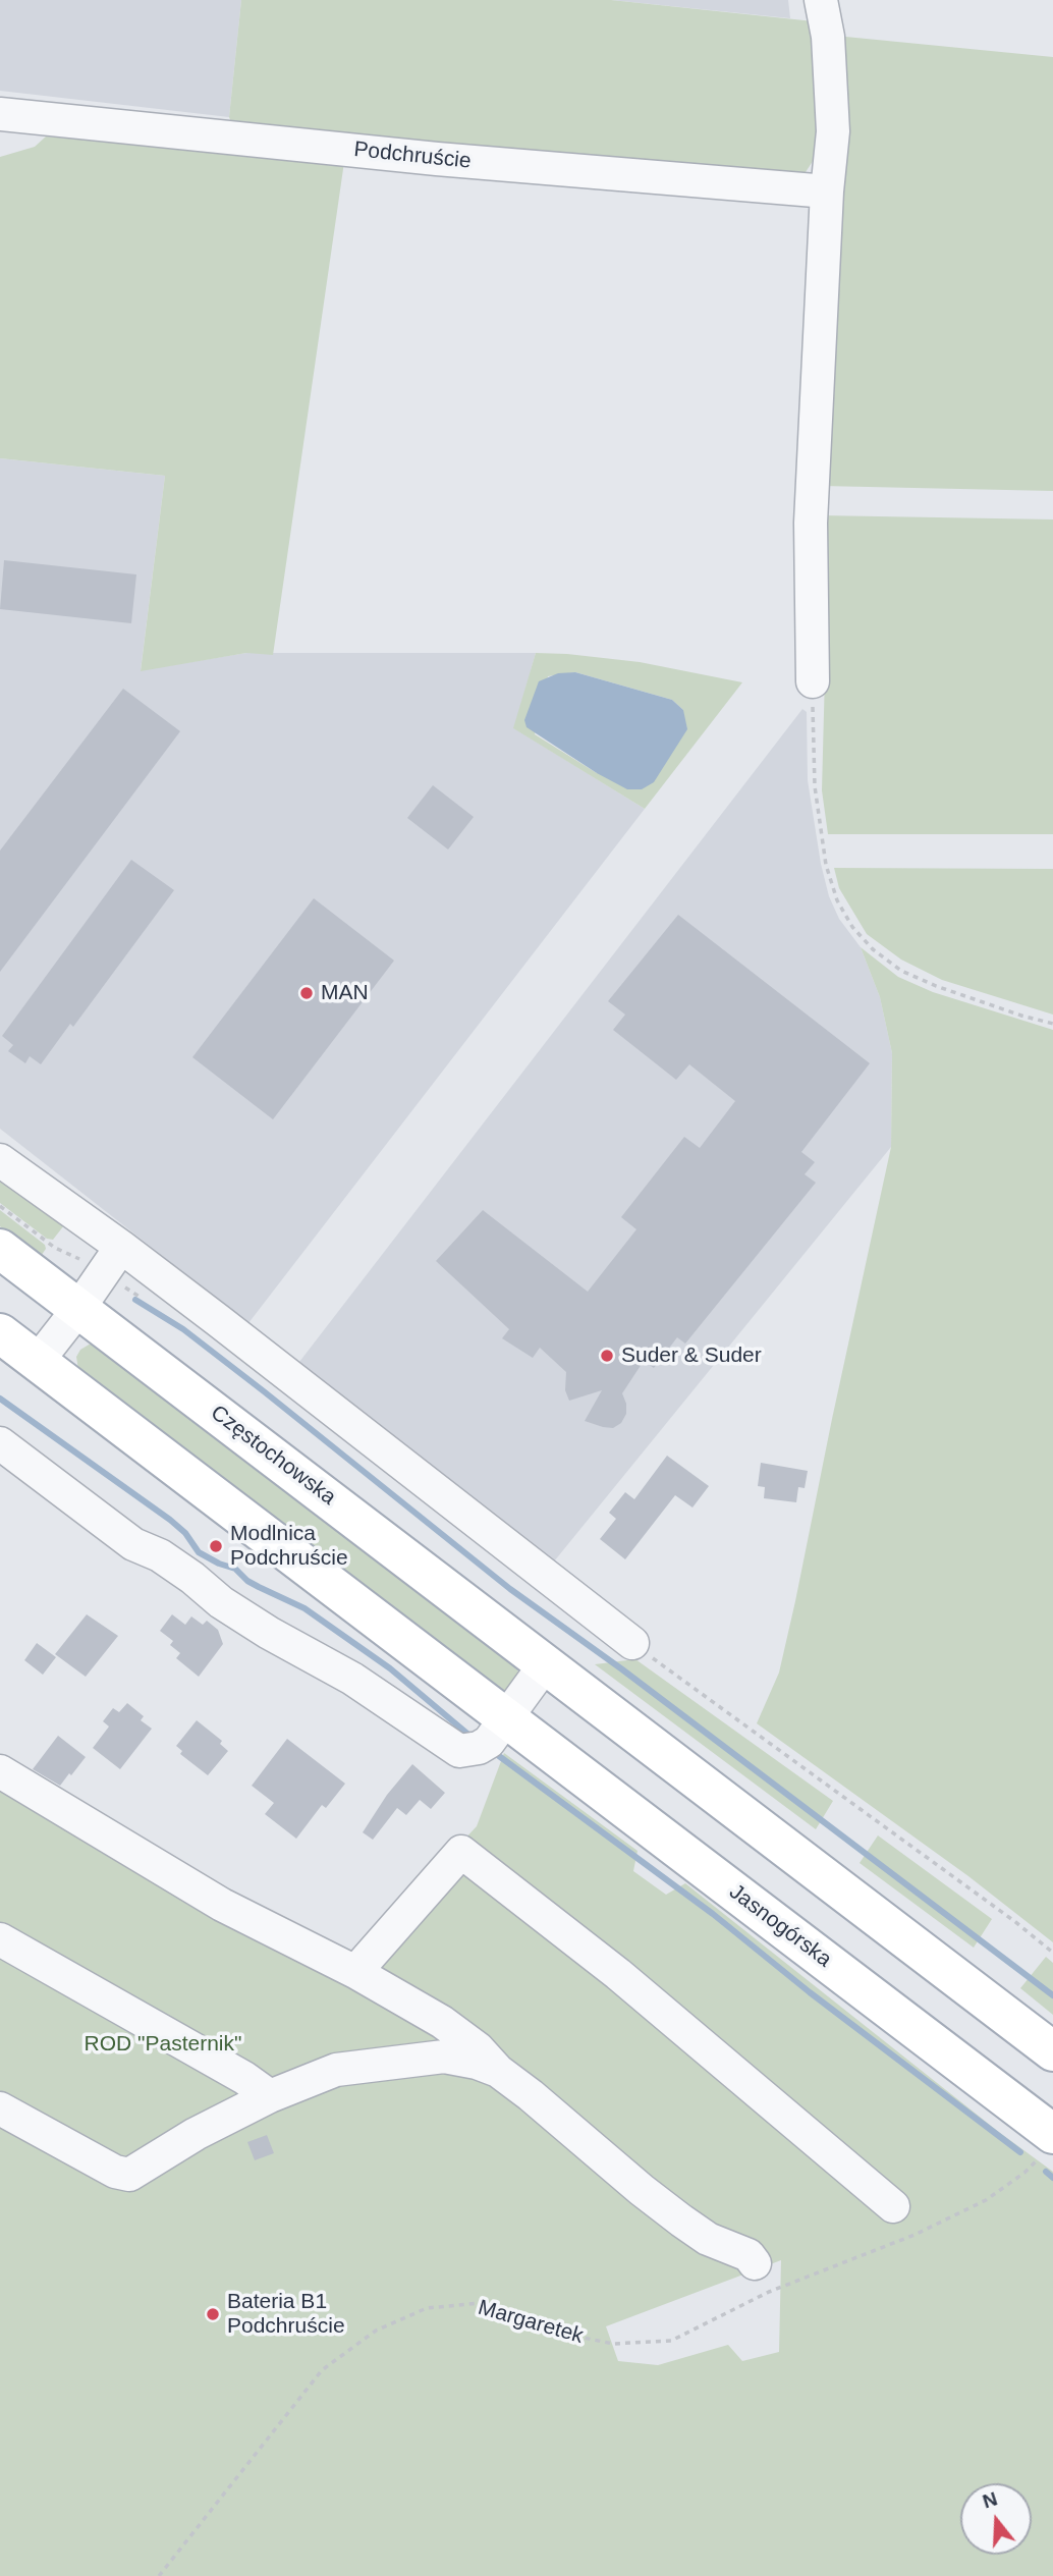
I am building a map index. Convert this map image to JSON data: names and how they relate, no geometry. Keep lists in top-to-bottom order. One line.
{"streets":{"main road":["Częstochowska","Jasnogórska"],"street":["Podchruście"],"path":["Margaretek"]},"crossings":[["Jasnogórska","Margaretek"]],"parks":["ROD \"Pasternik\""],"places":["MAN","Suder & Suder","Modlnica Podchruście","Bateria B1 Podchruście"],"north":"top"}
